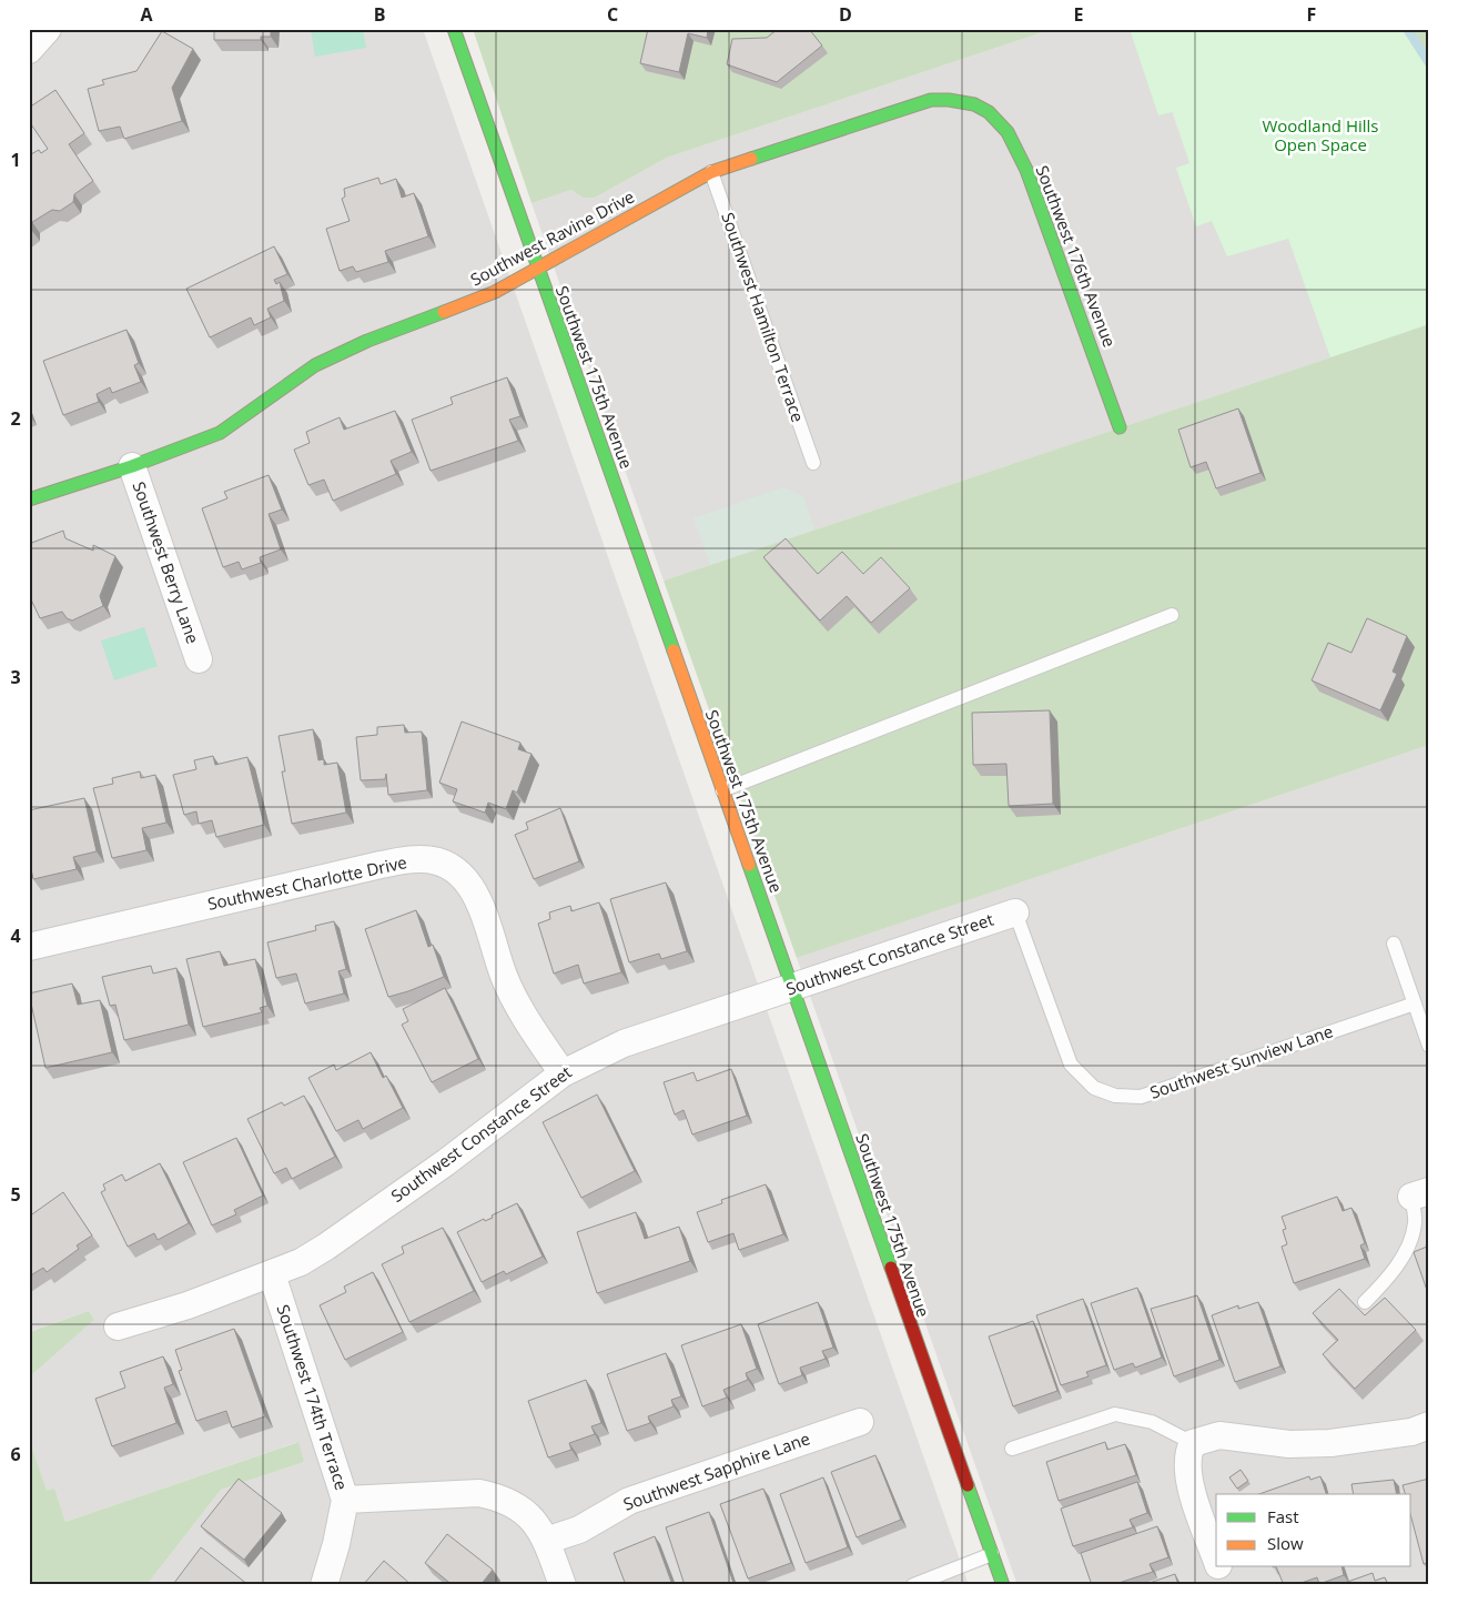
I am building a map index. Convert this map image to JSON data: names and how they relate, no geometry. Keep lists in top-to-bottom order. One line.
{"streets":{"main road":["Southwest Ravine Drive","Southwest 176th Avenue","Southwest 175th Avenue"],"street":["Southwest Berry Lane","Southwest Charlotte Drive","Southwest Constance Street","Southwest 174th Terrace","Southwest Sapphire Lane"],"lane":["Southwest Hamilton Terrace","Southwest Sunview Lane"]},"crossings":[["Southwest Ravine Drive","Southwest 176th Avenue"],["Southwest Ravine Drive","Southwest Hamilton Terrace"],["Southwest Ravine Drive","Southwest 175th Avenue"],["Southwest Ravine Drive","Southwest Berry Lane"],["Southwest 175th Avenue","Southwest Constance Street"],["Southwest Charlotte Drive","Southwest Constance Street"],["Southwest Constance Street","Southwest Sunview Lane"],["Southwest Constance Street","Southwest 174th Terrace"]],"parks":["Woodland Hills Open Space"],"legend":["Fast","Slow"],"grid":{"columns":["A","B","C","D","E","F"],"rows":["1","2","3","4","5","6"]}}
